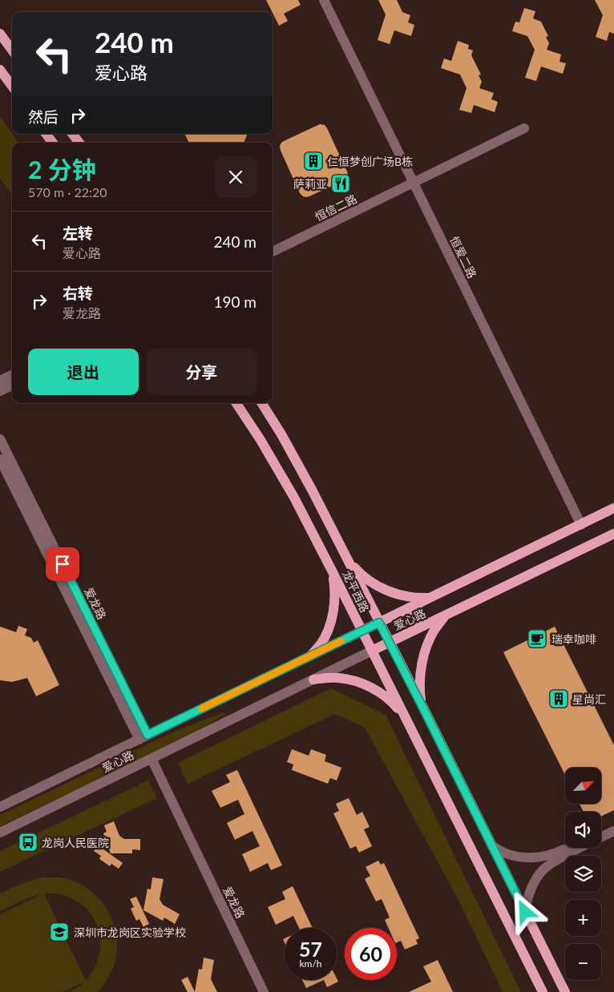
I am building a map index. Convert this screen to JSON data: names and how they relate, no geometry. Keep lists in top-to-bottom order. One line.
{"streets":{"main road":["龙平西路","爱心路"],"street":["恒信二路","恒爱二路","爱龙路"]},"crossings":[["恒信二路","恒爱二路"],["恒爱二路","爱心路"],["龙平西路","爱心路"],["爱龙路","爱心路"]],"places":{"building":["仁恒梦创广场B栋","星尚汇"],"restaurant":["萨莉亚"],"cafe":["瑞幸咖啡"],"bus stop":["龙岗人民医院"],"school or university":["深圳市龙岗区实验学校"]},"north":"top right","page":{"turn":["240 m","爱心路"],"then":"然后","heading":["2 分钟","570 m · 22:20"],"list":[{"name":"左转","note":"爱心路","value":"240 m"},{"name":"右转","note":"爱龙路","value":"190 m"}],"buttons":["退出","分享"],"map_buttons":["+","−"],"speed":"57 km/h","limit":"60"}}
